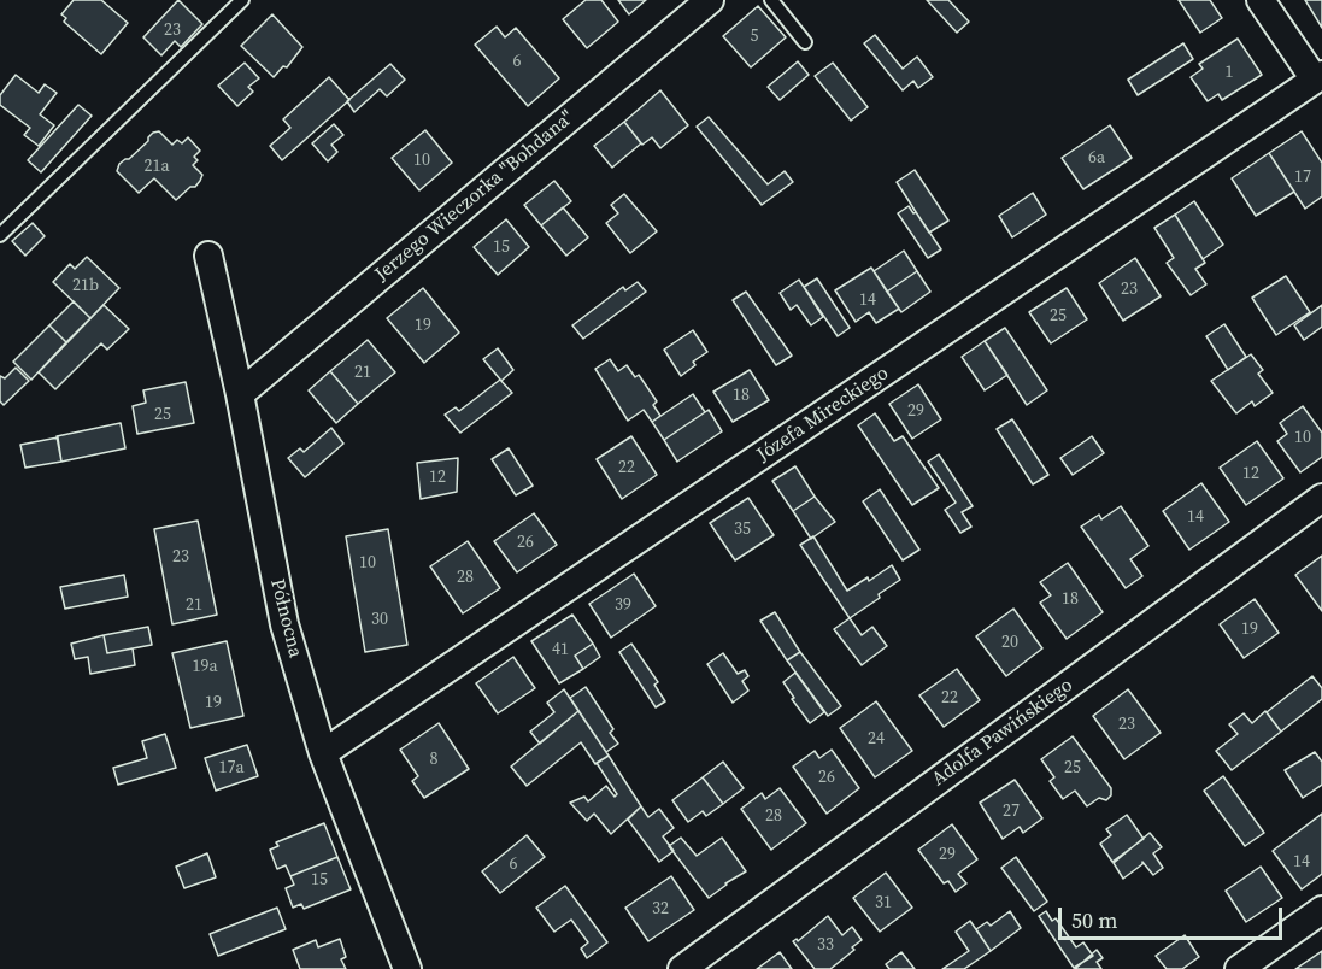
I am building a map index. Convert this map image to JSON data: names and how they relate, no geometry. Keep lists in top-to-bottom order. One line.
{"streets":{"street":["Jerzego Wieczorka \"Bohdana\"","Józefa Mireckiego","Północna","Adolfa Pawińskiego"]},"crossings":[["Jerzego Wieczorka \"Bohdana\"","Północna"],["Józefa Mireckiego","Północna"]],"house_numbers":["23","5","6","1","6a","10","21a","17","15","21b","23","14","25","19","21","18","29","25","10","22","12","12","14","35","26","23","10","28","18","21","39","30","19","20","41","19a","22","19","23","24","8","17a","25","26","27","28","29","14","6","15","31","32","33"],"scale_bar":"50 m"}
